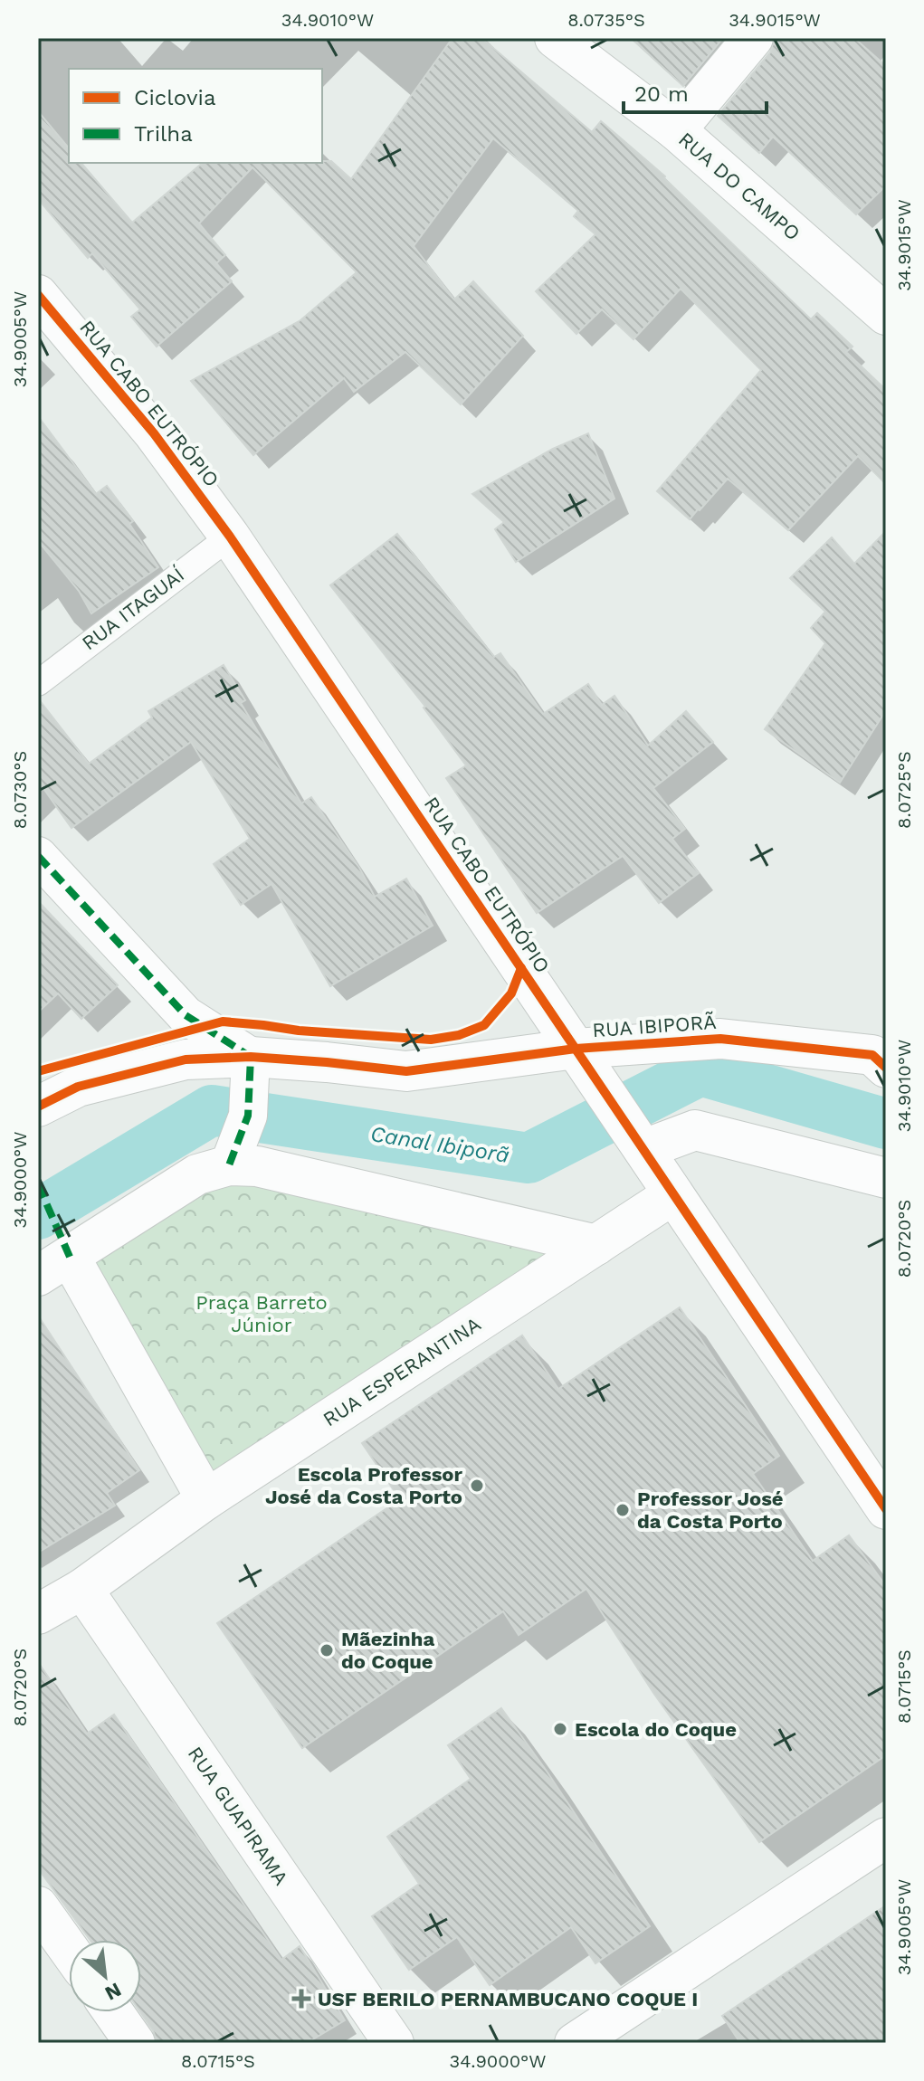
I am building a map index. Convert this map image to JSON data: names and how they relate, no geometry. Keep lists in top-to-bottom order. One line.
{"streets":{"street":["RUA DO CAMPO","RUA CABO EUTRÓPIO","RUA IBIPORÃ","RUA ESPERANTINA","RUA GUAPIRAMA"],"lane":["RUA ITAGUAÍ"]},"crossings":[["RUA CABO EUTRÓPIO","RUA ITAGUAÍ"],["RUA CABO EUTRÓPIO","RUA IBIPORÃ"],["RUA ESPERANTINA","RUA GUAPIRAMA"]],"water":["Canal Ibiporã"],"parks":["Praça Barreto Júnior"],"places":{"other":["Escola Professor José da Costa Porto","Professor José da Costa Porto","Mãezinha do Coque","Escola do Coque"],"health":["USF BERILO PERNAMBUCANO COQUE I"]},"legend":["Ciclovia","Trilha"],"scale_bar":"20 m","north":"bottom right","coordinates":["34.9010°W","8.0735°S","34.9015°W","34.9005°W","8.0725°S","8.0730°S","34.9000°W","8.0720°S","8.0715°S"]}
